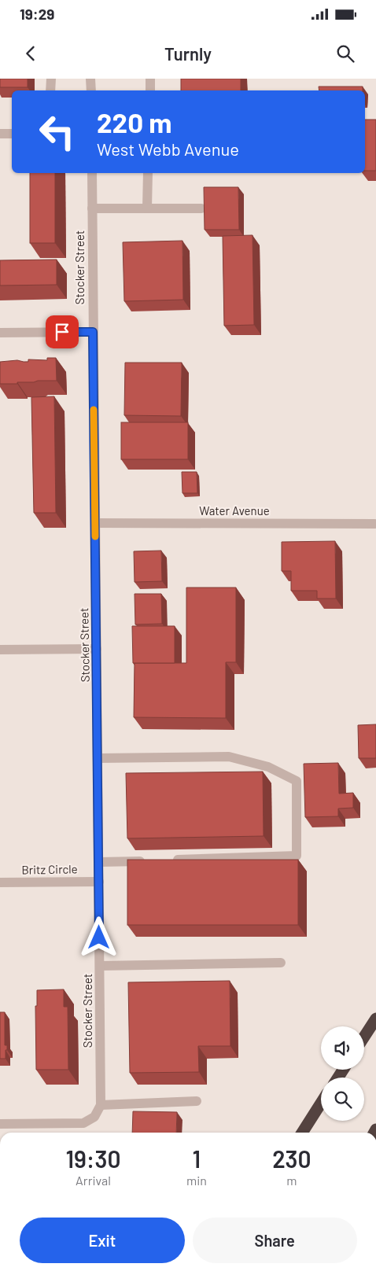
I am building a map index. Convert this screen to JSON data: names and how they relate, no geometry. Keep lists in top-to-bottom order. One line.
{"streets":{"street":["Stocker Street","Water Avenue","Britz Circle"]},"crossings":[["Stocker Street","Water Avenue"],["Stocker Street","Britz Circle"]],"page":{"status":"19:29","header":"Turnly","turn":["220 m","West Webb Avenue"],"eta":["19:30","Arrival","1","min","230","m"],"buttons":["Exit","Share"]}}
